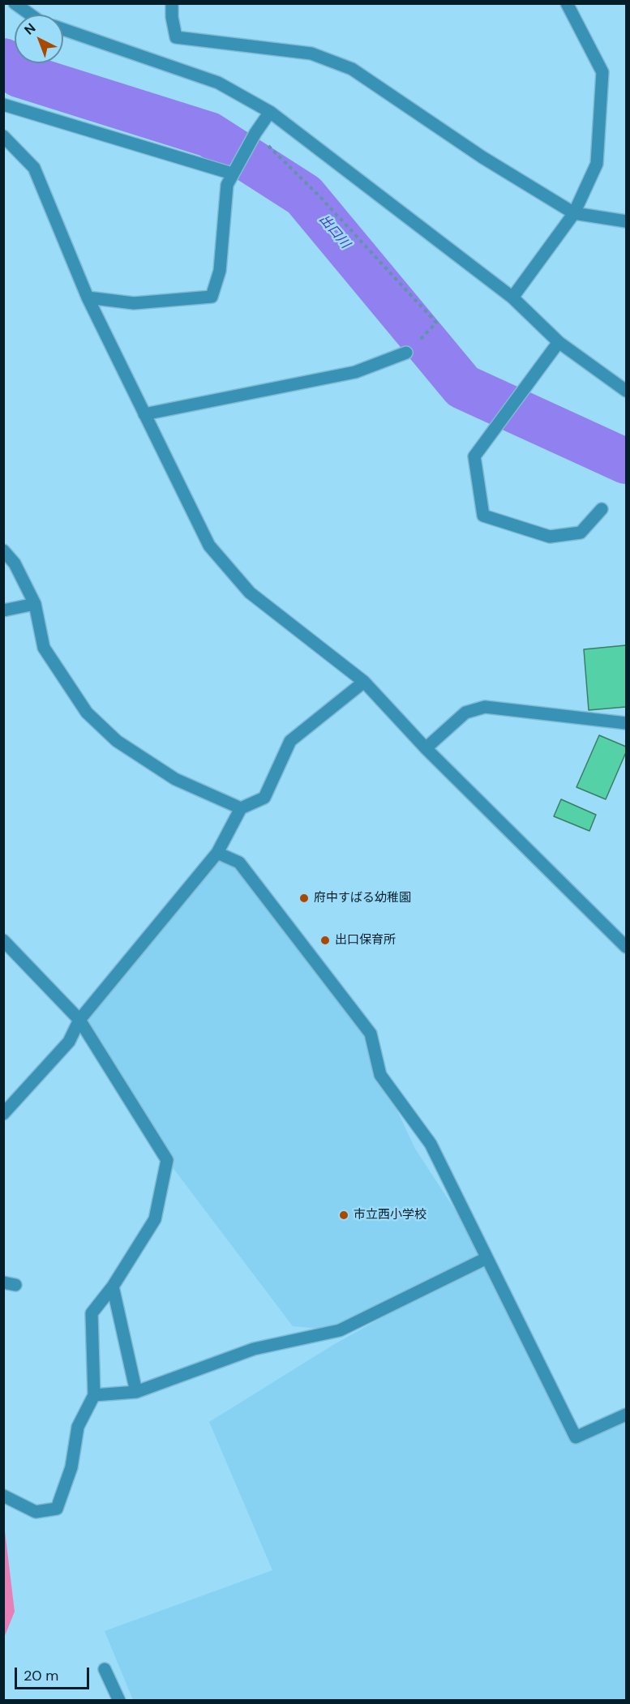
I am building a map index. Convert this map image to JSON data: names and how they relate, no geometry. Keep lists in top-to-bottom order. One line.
{"water":["出口川"],"places":["府中すばる幼稚園","出口保育所","市立西小学校"],"scale_bar":"20 m","north":"top left"}
